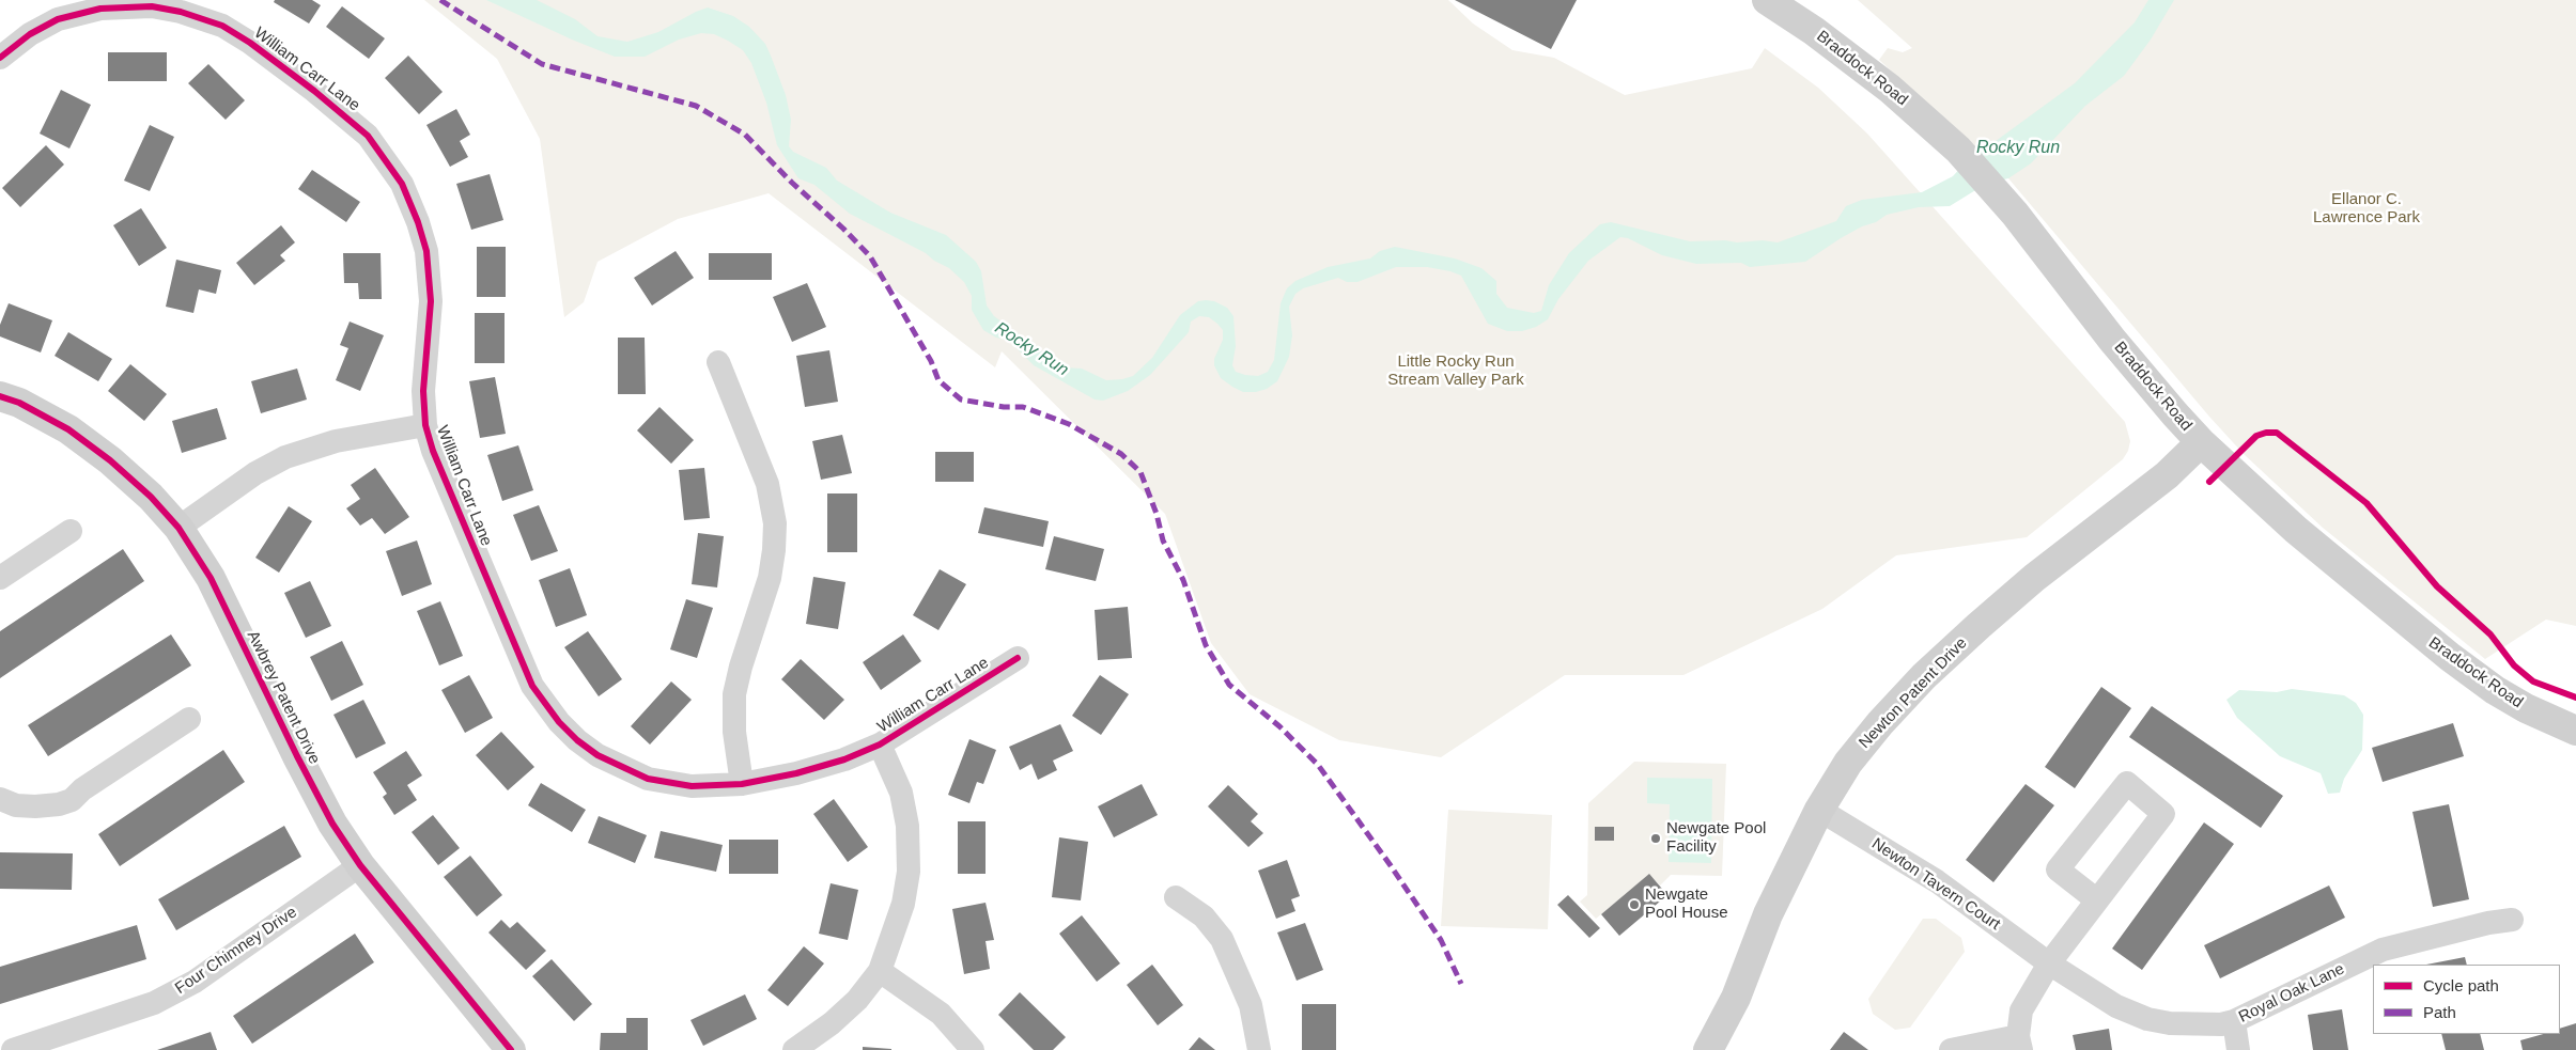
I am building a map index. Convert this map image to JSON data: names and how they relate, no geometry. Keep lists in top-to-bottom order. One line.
{"streets":{"street":["Braddock Road","William Carr Lane","Newton Patent Drive","Awbrey Patent Drive","Newton Tavern Court","Four Chimney Drive","Royal Oak Lane"]},"crossings":[["Braddock Road","Newton Patent Drive"],["Newton Patent Drive","Newton Tavern Court"],["Awbrey Patent Drive","Four Chimney Drive"],["Newton Tavern Court","Royal Oak Lane"]],"water":["Rocky Run"],"parks":["Ellanor C. Lawrence Park","Little Rocky Run Stream Valley Park"],"places":["Newgate Pool Facility","Newgate Pool House"],"legend":["Cycle path","Path"]}
